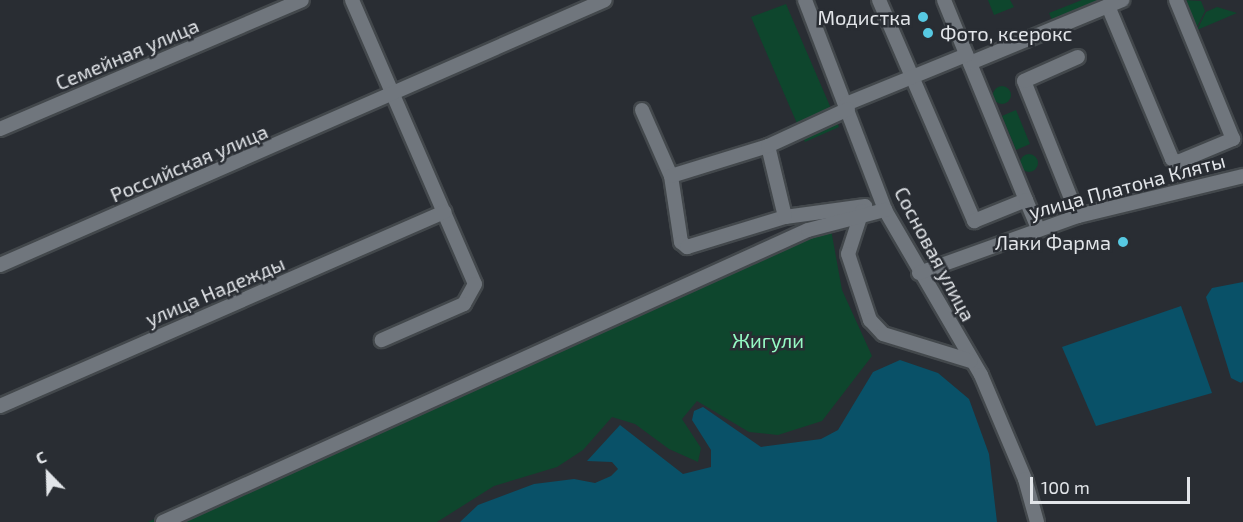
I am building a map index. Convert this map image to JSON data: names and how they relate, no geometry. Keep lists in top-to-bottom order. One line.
{"streets":{"street":["Семейная улица","Российская улица","улица Платона Кляты","Сосновая улица","улица Надежды"]},"crossings":[["улица Платона Кляты","Сосновая улица"]],"parks":["Жигули"],"places":["Модистка","Фото, ксерокс","Лаки Фарма"],"scale_bar":"100 m","north":"top left"}
